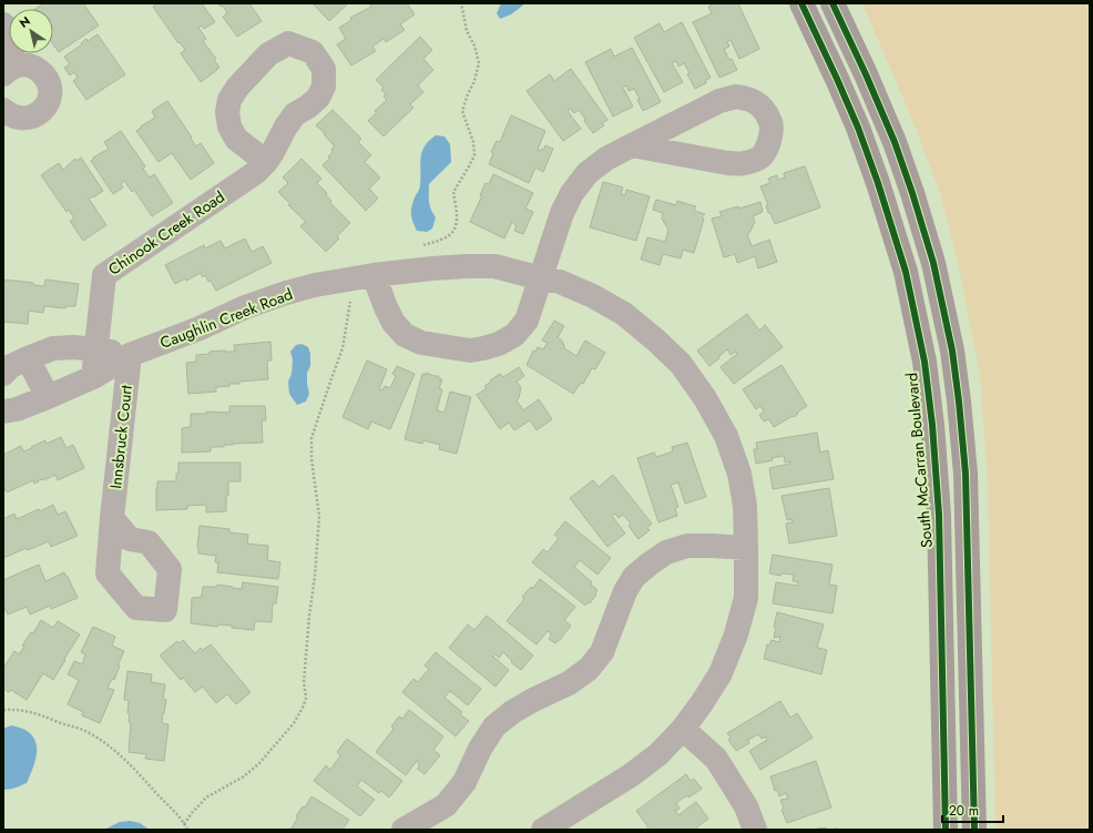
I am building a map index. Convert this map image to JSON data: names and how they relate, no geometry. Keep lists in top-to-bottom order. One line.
{"streets":{"main road":["South McCarran Boulevard"],"street":["Chinook Creek Road","Caughlin Creek Road","Innsbruck Court"]},"crossings":[["Chinook Creek Road","Caughlin Creek Road"],["Caughlin Creek Road","Innsbruck Court"]],"scale_bar":"20 m","north":"top left"}
